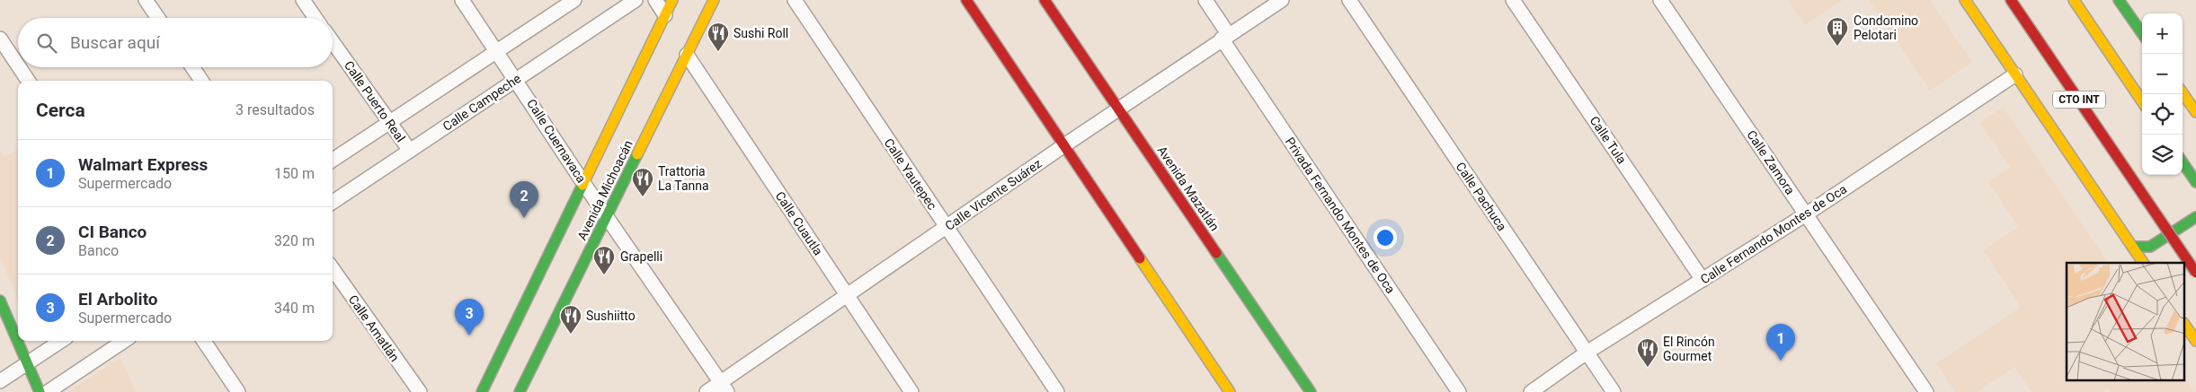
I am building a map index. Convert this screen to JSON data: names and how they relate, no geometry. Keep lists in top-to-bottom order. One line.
{"streets":{"main road":["CTO INT","Avenida Mazatlán","Avenida Michoacán"],"street":["Calle Puerto Real","Calle Campeche","Calle Tula","Calle Cuernavaca","Calle Zamora","Calle Yautepec","Calle Vicente Suárez","Calle Pachuca","Privada Fernando Montes de Oca","Calle Cuautla","Calle Fernando Montes de Oca","Calle Amatlán"]},"crossings":[["CTO INT","Calle Fernando Montes de Oca"],["Calle Puerto Real","Calle Campeche"],["Calle Campeche","Calle Cuernavaca"],["Calle Tula","Calle Fernando Montes de Oca"],["Calle Cuernavaca","Avenida Michoacán"],["Calle Cuernavaca","Calle Vicente Suárez"],["Calle Zamora","Calle Fernando Montes de Oca"],["Calle Yautepec","Calle Vicente Suárez"],["Avenida Mazatlán","Calle Vicente Suárez"],["Avenida Michoacán","Calle Cuautla"],["Calle Vicente Suárez","Privada Fernando Montes de Oca"],["Calle Vicente Suárez","Calle Cuautla"],["Calle Pachuca","Calle Fernando Montes de Oca"]],"places":{"building":["Condomino Pelotari"],"restaurant":["Sushi Roll","Trattoria La Tanna","Grapelli","Sushiitto","El Rincón Gourmet"]},"page":{"map_buttons":["+","−"],"search":"Buscar aquí","heading":["Cerca","3 resultados"],"list":[{"mark":"1","name":"Walmart Express","note":"Supermercado","value":"150 m"},{"mark":"2","name":"CI Banco","note":"Banco","value":"320 m"},{"mark":"3","name":"El Arbolito","note":"Supermercado","value":"340 m"}],"pins":["2","3","1"]}}
